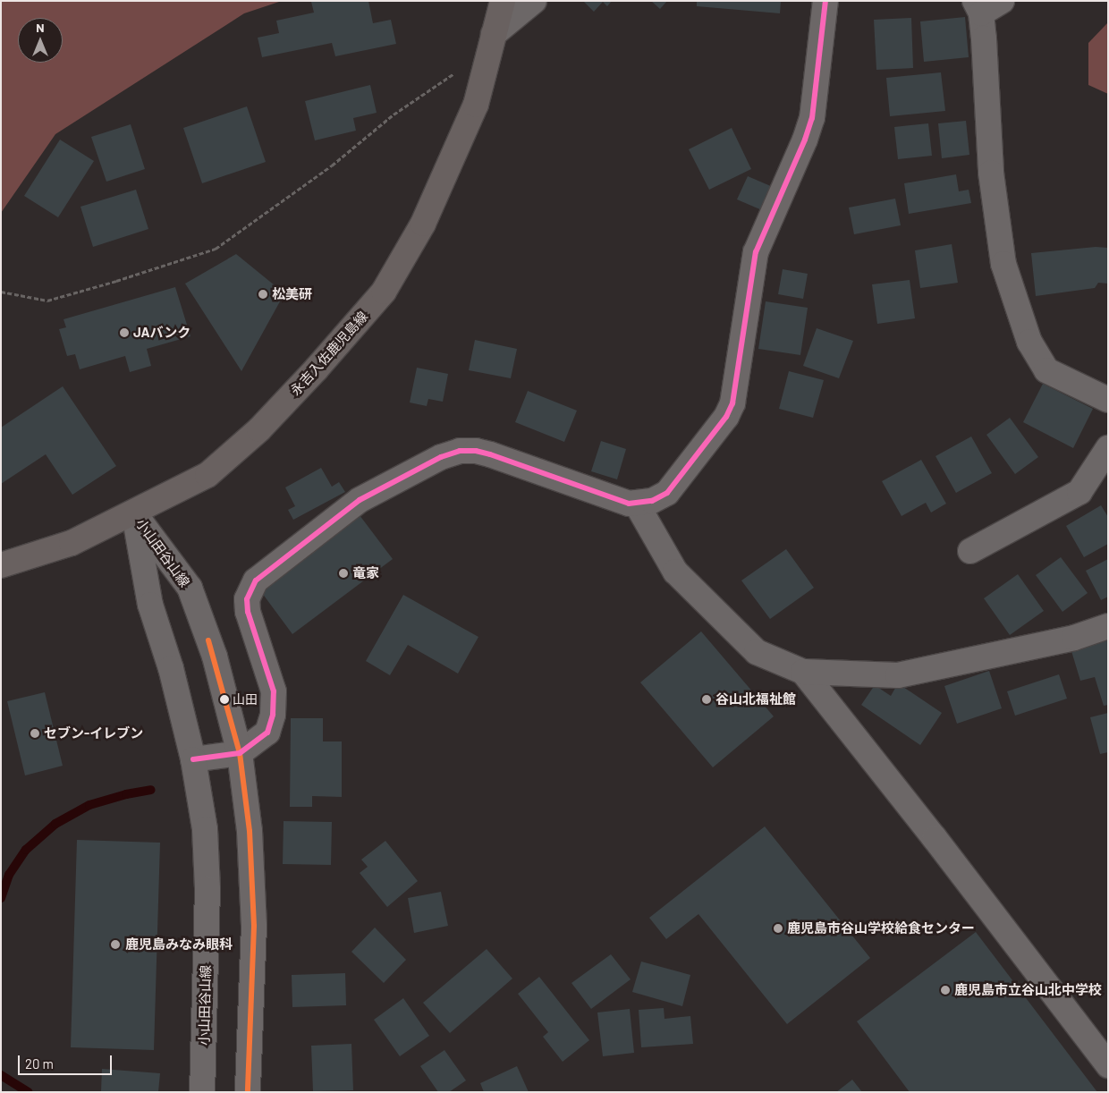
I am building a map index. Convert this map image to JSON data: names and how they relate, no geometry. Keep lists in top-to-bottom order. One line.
{"streets":{"main road":["永吉入佐鹿児島線"],"street":["小山田谷山線"]},"crossings":[["永吉入佐鹿児島線","小山田谷山線"]],"places":["松美研","JAバンク","竜家","山田","谷山北福祉館","セブン-イレブン","鹿児島市谷山学校給食センター","鹿児島みなみ眼科","鹿児島市立谷山北中学校"],"scale_bar":"20 m","north":"top"}
